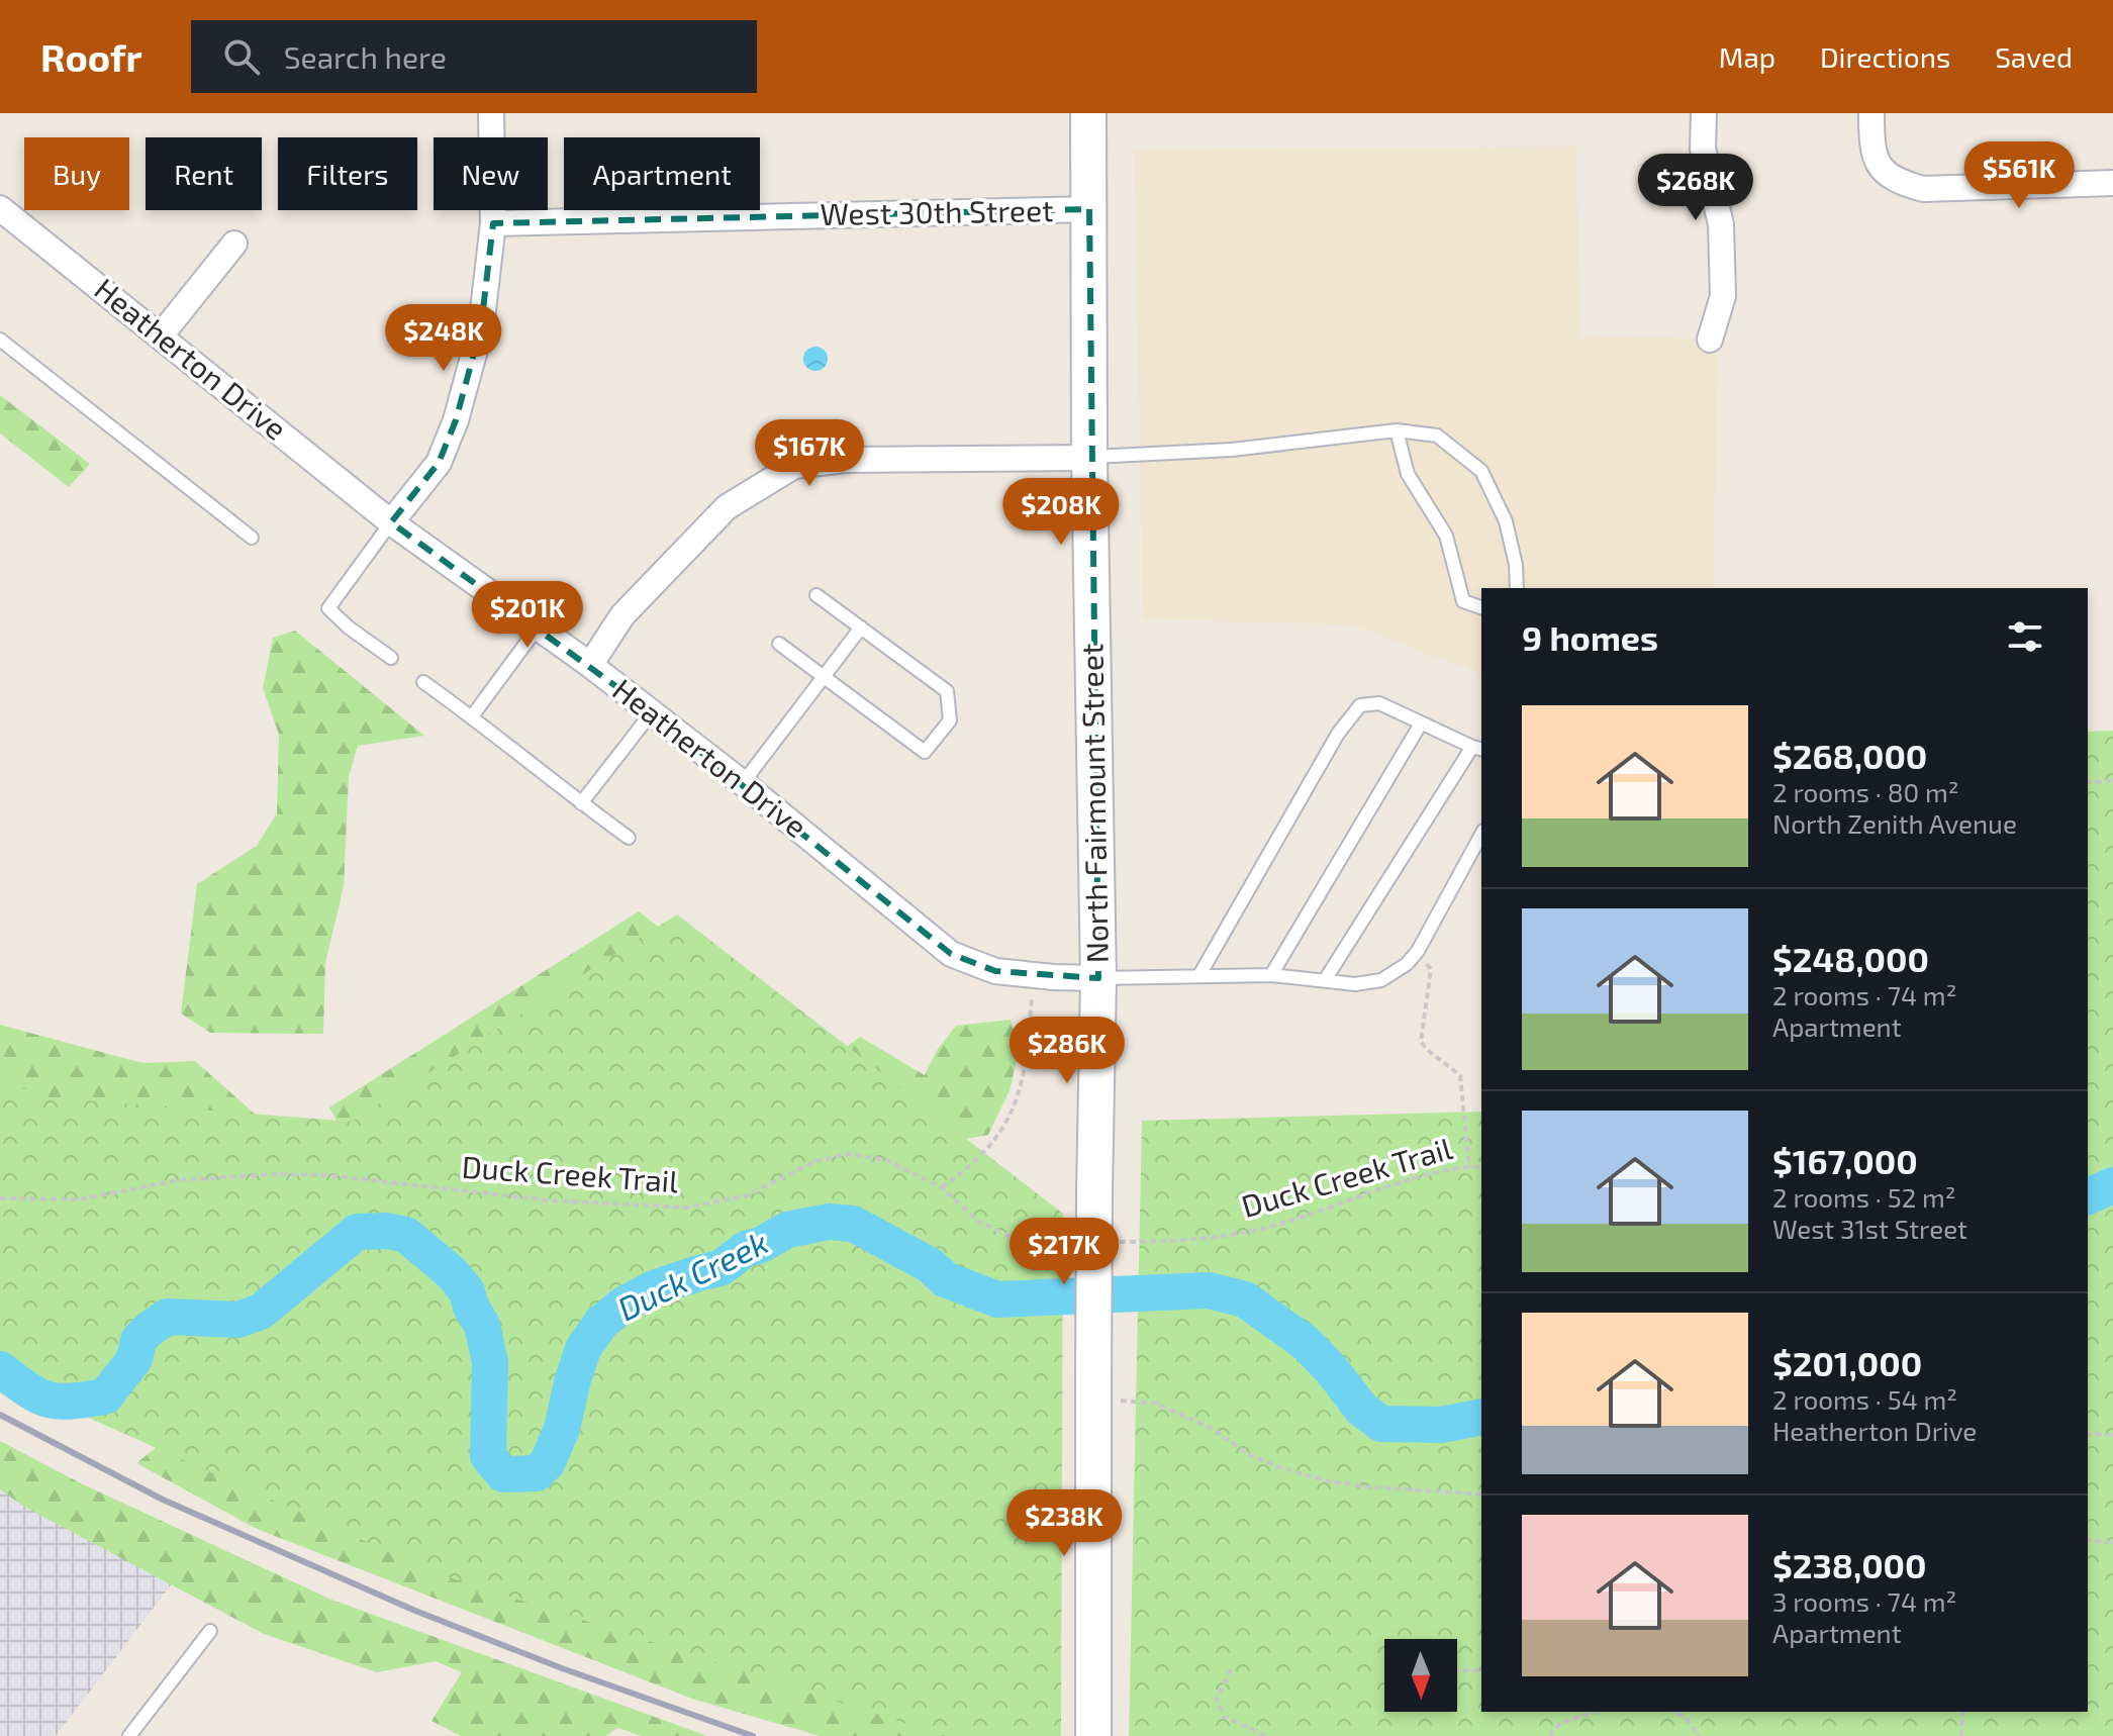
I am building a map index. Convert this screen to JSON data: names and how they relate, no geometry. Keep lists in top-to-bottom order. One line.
{"streets":{"street":["West 30th Street","Heatherton Drive","North Fairmount Street"],"path":["Duck Creek Trail"]},"crossings":[["West 30th Street","North Fairmount Street"],["Heatherton Drive","North Fairmount Street"]],"water":["Duck Creek"],"north":"bottom","page":{"header":"Roofr","search":"Search here","nav":["Map","Directions","Saved"],"chip":["Buy","Rent","Filters","New","Apartment"],"price":["$561K","$268K","$248K","$167K","$208K","$201K","$286K","$217K","$238K"],"heading":"9 homes","list":[{"name":"$268,000","note":"2 rooms · 80 m² · North Zenith Avenue"},{"name":"$248,000","note":"2 rooms · 74 m² · Apartment"},{"name":"$167,000","note":"2 rooms · 52 m² · West 31st Street"},{"name":"$201,000","note":"2 rooms · 54 m² · Heatherton Drive"},{"name":"$238,000","note":"3 rooms · 74 m² · Apartment"}]}}
